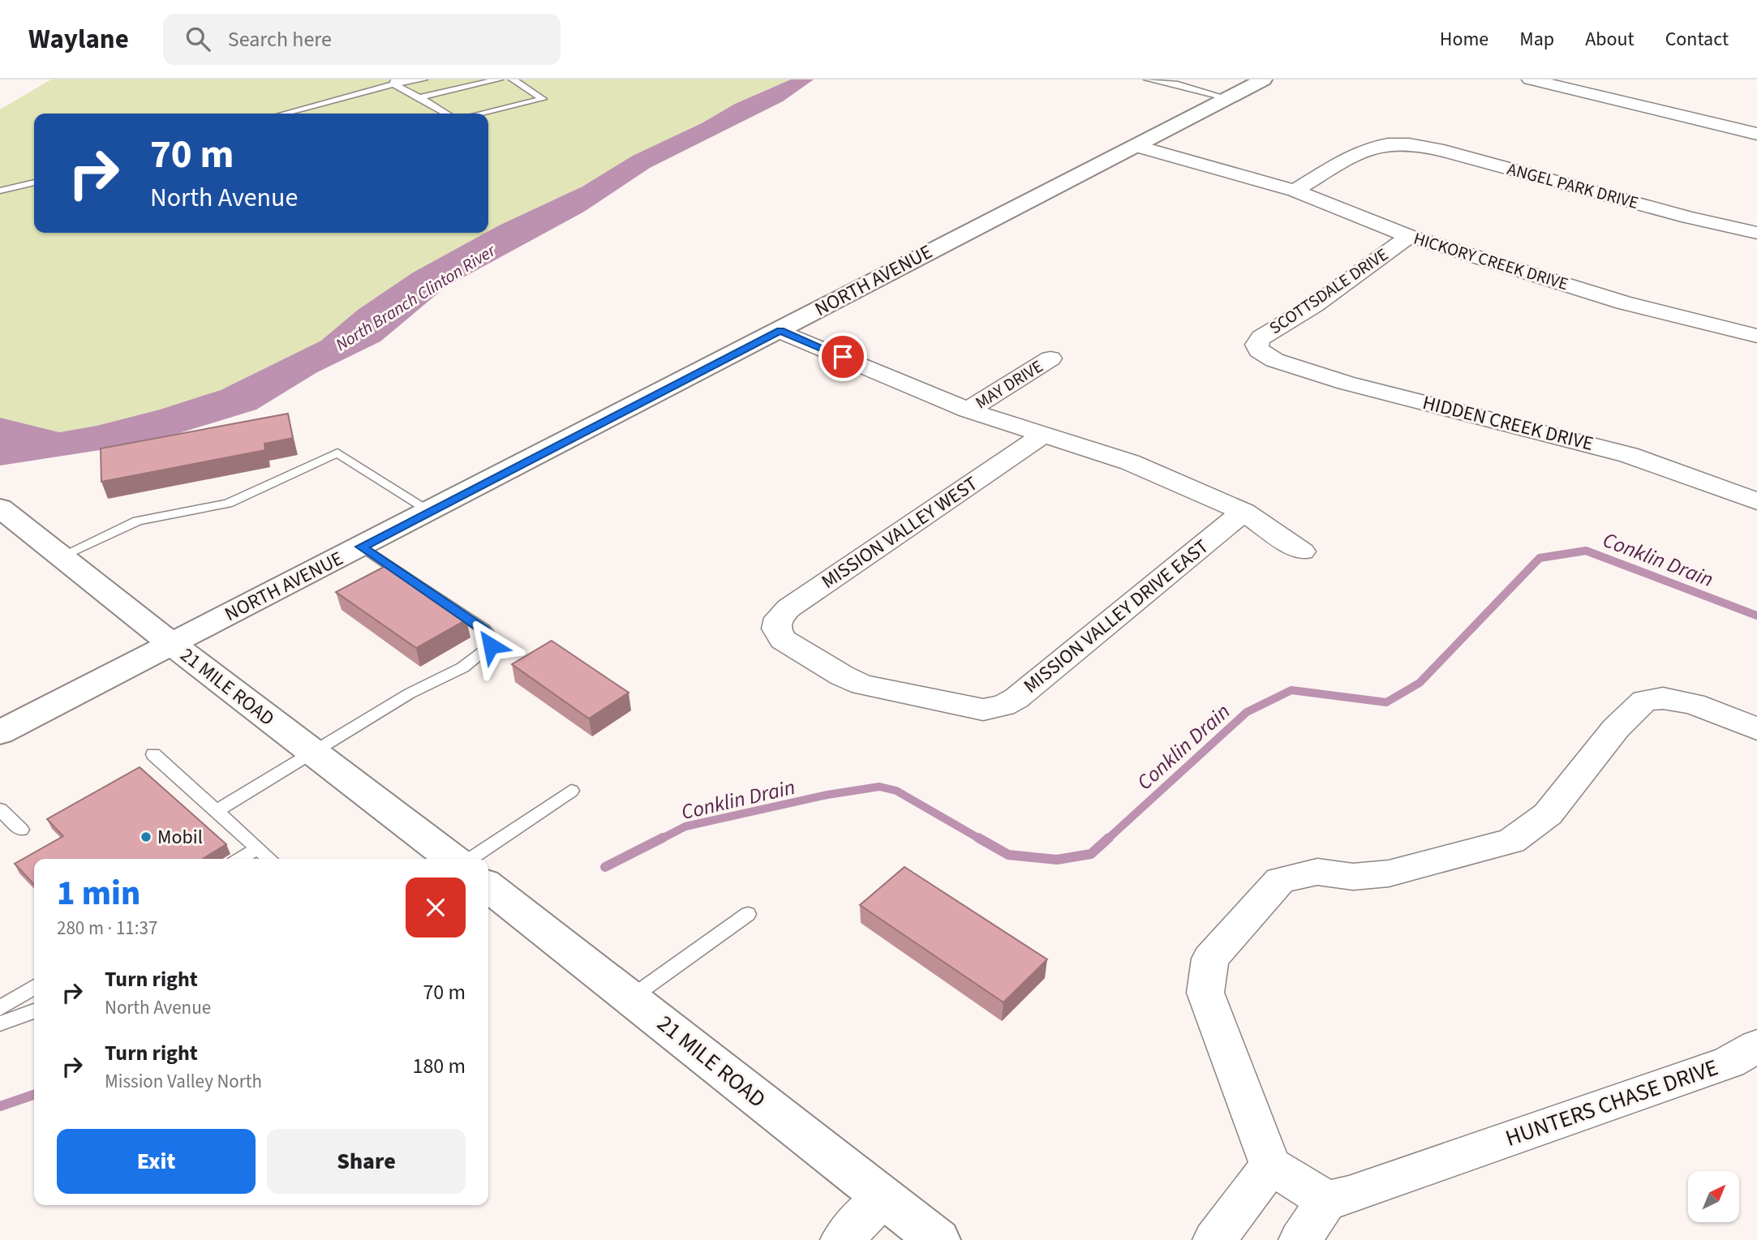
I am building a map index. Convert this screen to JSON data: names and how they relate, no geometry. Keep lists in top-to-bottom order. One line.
{"streets":{"street":["ANGEL PARK DRIVE","HICKORY CREEK DRIVE","NORTH AVENUE","SCOTTSDALE DRIVE","MAY DRIVE","HIDDEN CREEK DRIVE","MISSION VALLEY WEST","MISSION VALLEY DRIVE EAST","21 MILE ROAD","HUNTERS CHASE DRIVE"]},"crossings":[["ANGEL PARK DRIVE","HICKORY CREEK DRIVE"],["HICKORY CREEK DRIVE","NORTH AVENUE"],["HICKORY CREEK DRIVE","SCOTTSDALE DRIVE"],["NORTH AVENUE","21 MILE ROAD"],["SCOTTSDALE DRIVE","HIDDEN CREEK DRIVE"],["MISSION VALLEY WEST","MISSION VALLEY DRIVE EAST"]],"water":["North Branch Clinton River","Conklin Drain"],"places":["Mobil"],"north":"top right","page":{"header":"Waylane","search":"Search here","nav":["Home","Map","About","Contact"],"turn":["70 m","North Avenue"],"heading":["1 min","280 m · 11:37"],"list":[{"name":"Turn right","note":"North Avenue","value":"70 m"},{"name":"Turn right","note":"Mission Valley North","value":"180 m"}],"buttons":["Exit","Share"]}}
